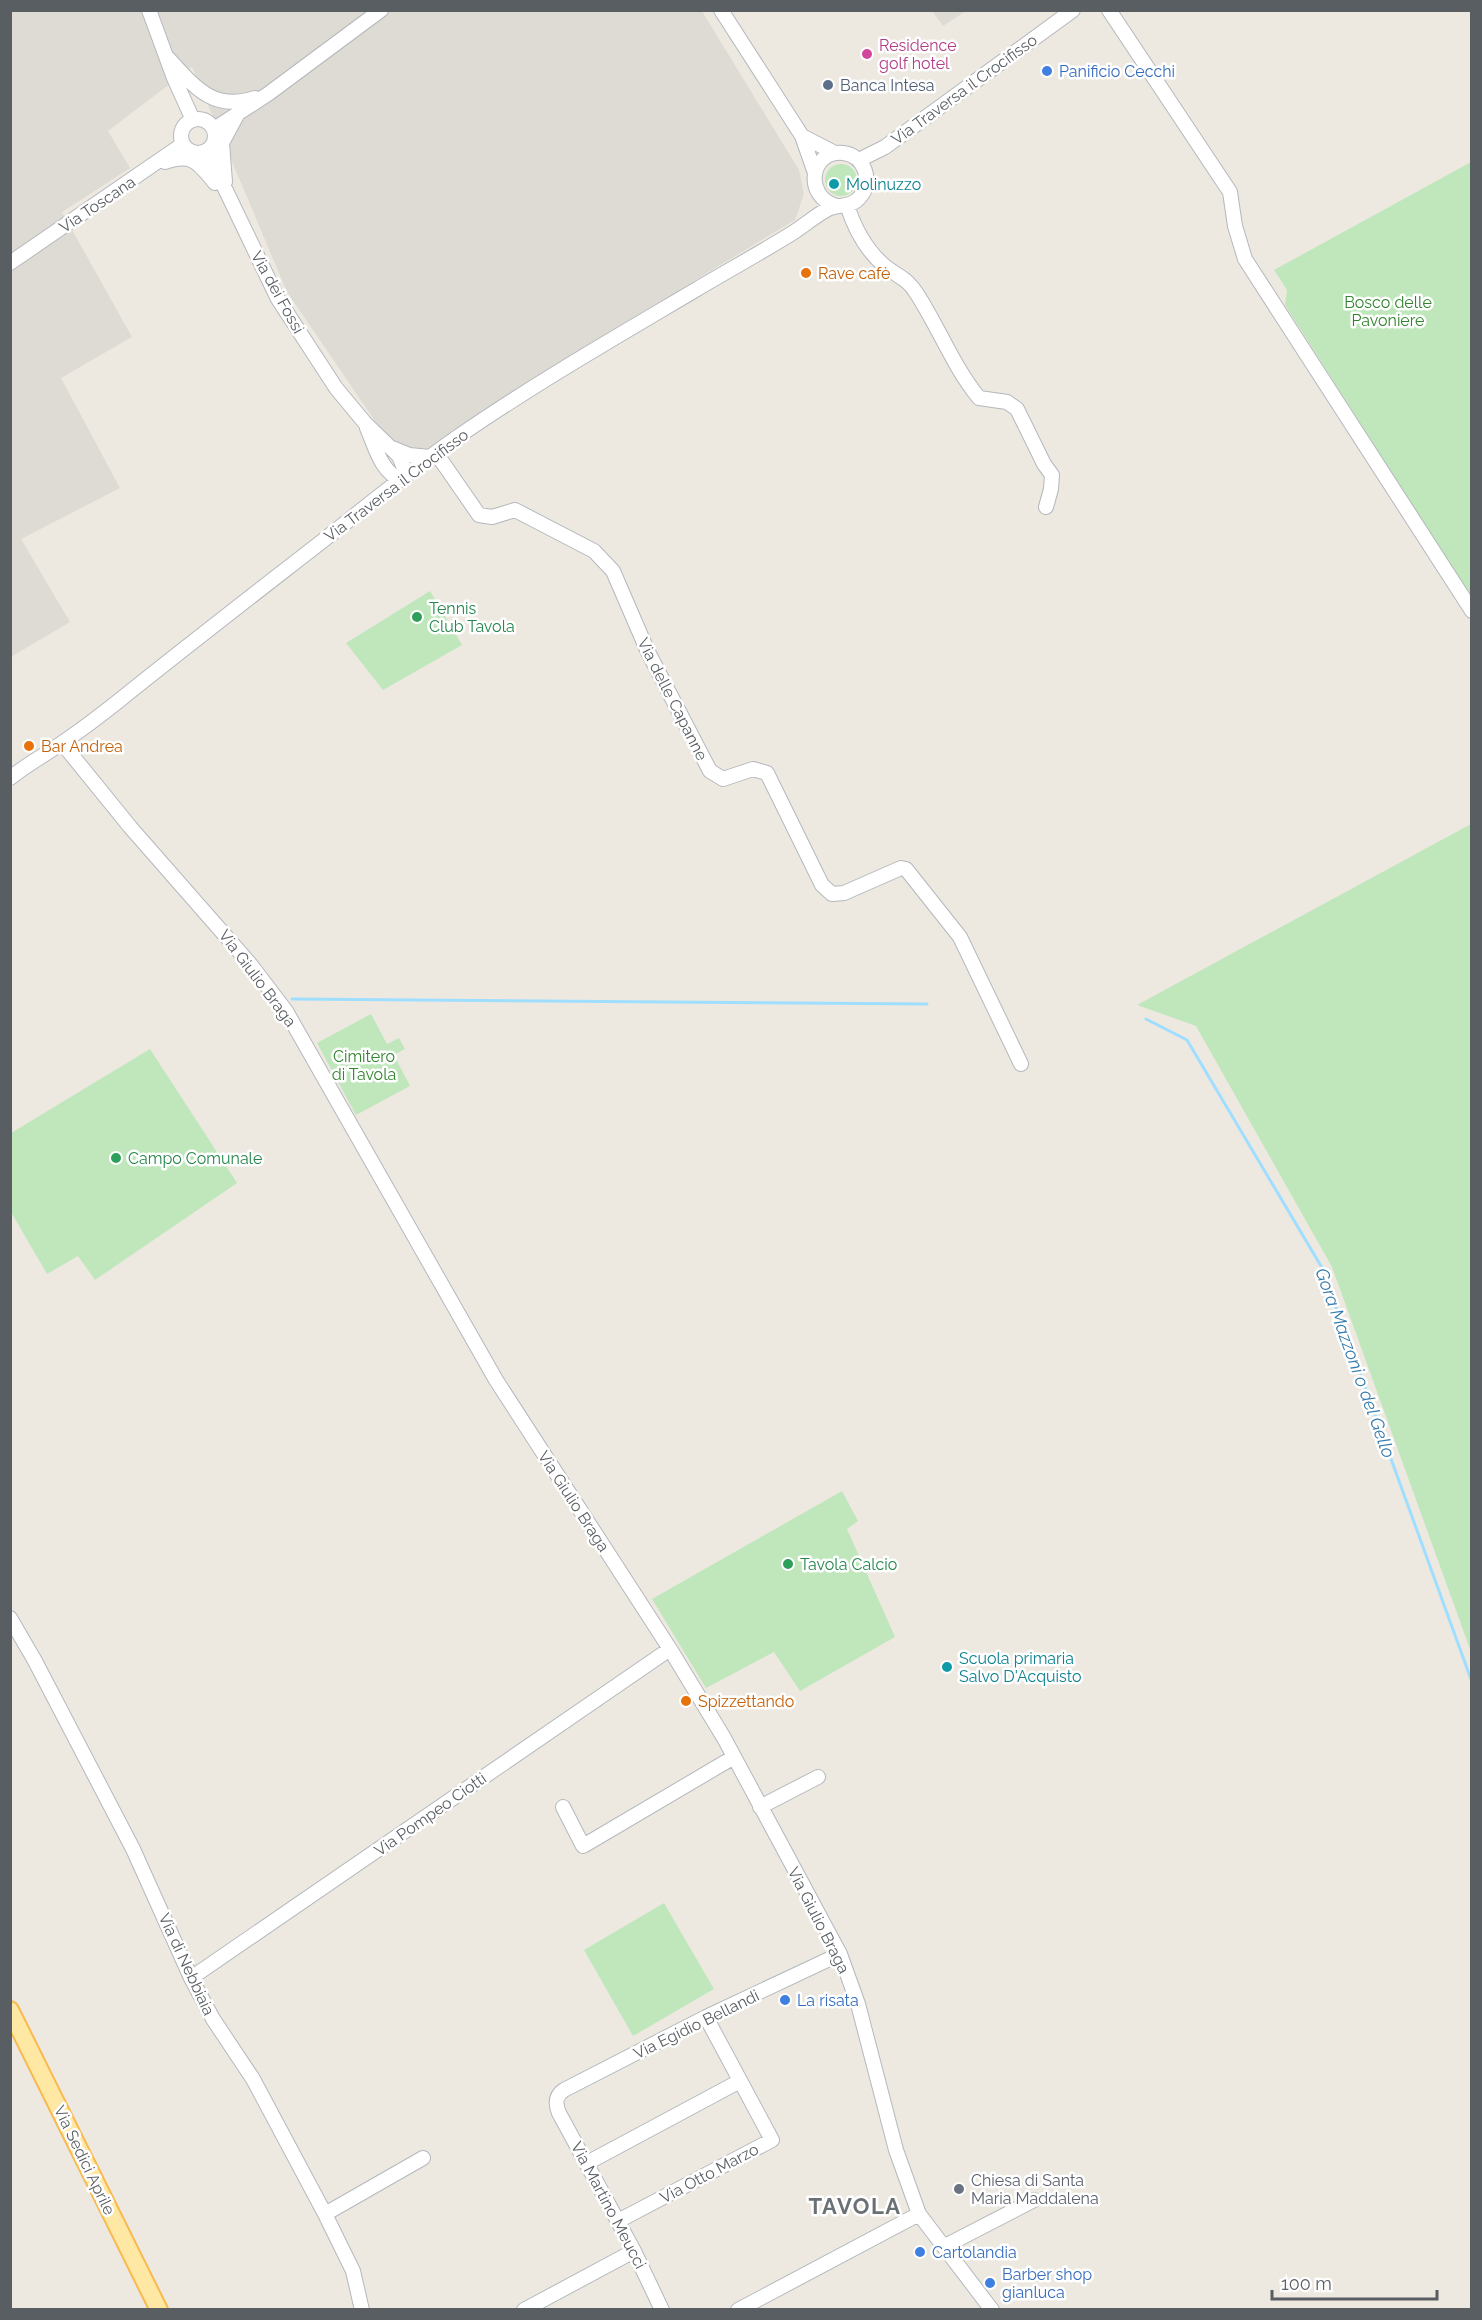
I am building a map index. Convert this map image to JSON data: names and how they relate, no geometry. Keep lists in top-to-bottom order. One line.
{"streets":{"main road":["Via Sedici Aprile"],"street":["Via Traversa il Crocifisso","Via Toscana","Via dei Fossi","Via delle Capanne","Via Giulio Braga","Via Pompeo Ciotti","Via di Nebbiaia","Via Egidio Bellandi","Via Otto Marzo","Via Martino Meucci"]},"crossings":[["Via Traversa il Crocifisso","Via dei Fossi"],["Via Traversa il Crocifisso","Via delle Capanne"],["Via Traversa il Crocifisso","Via Giulio Braga"],["Via Toscana","Via dei Fossi"],["Via dei Fossi","Via delle Capanne"],["Via Giulio Braga","Via Pompeo Ciotti"],["Via Giulio Braga","Via Egidio Bellandi"],["Via Pompeo Ciotti","Via di Nebbiaia"],["Via Egidio Bellandi","Via Otto Marzo"],["Via Egidio Bellandi","Via Martino Meucci"],["Via Otto Marzo","Via Martino Meucci"]],"districts":["TAVOLA"],"water":["Gora Mazzoni o del Gello"],"parks":["Bosco delle Pavoniere","Cimitero di Tavola"],"places":["Residence golf hotel","Panificio Cecchi","Banca Intesa","Molinuzzo","Rave cafè","Tennis Club Tavola","Bar Andrea","Campo Comunale","Tavola Calcio","Scuola primaria Salvo D'Acquisto","Spizzettando","La risata","Chiesa di Santa Maria Maddalena","Cartolandia","Barber shop gianluca"],"scale_bar":"100 m"}
